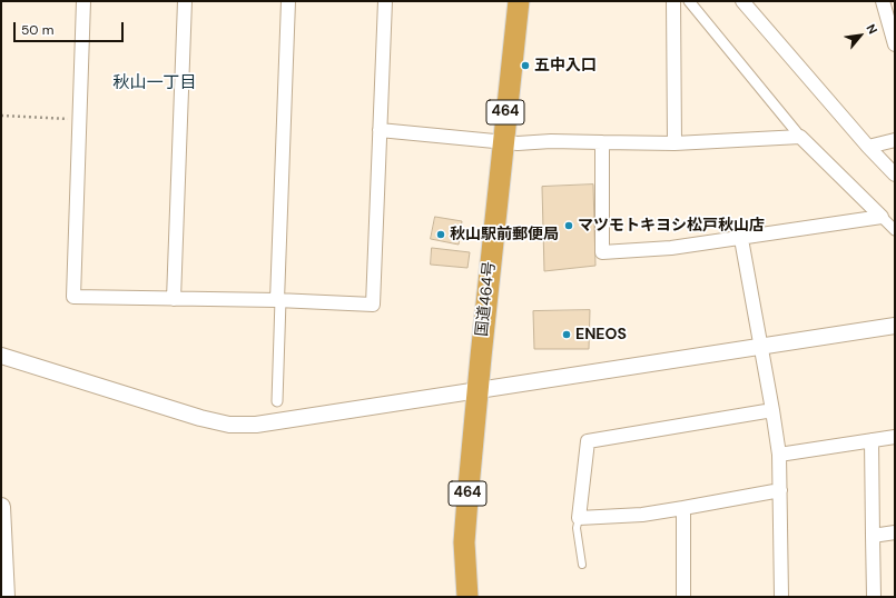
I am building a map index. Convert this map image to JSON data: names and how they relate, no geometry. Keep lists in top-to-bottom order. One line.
{"streets":{"highway":["464","国道464号"]},"districts":["秋山一丁目"],"places":["五中入口","マツモトキヨシ松戸秋山店","秋山駅前郵便局","ENEOS"],"scale_bar":"50 m","north":"top right"}
